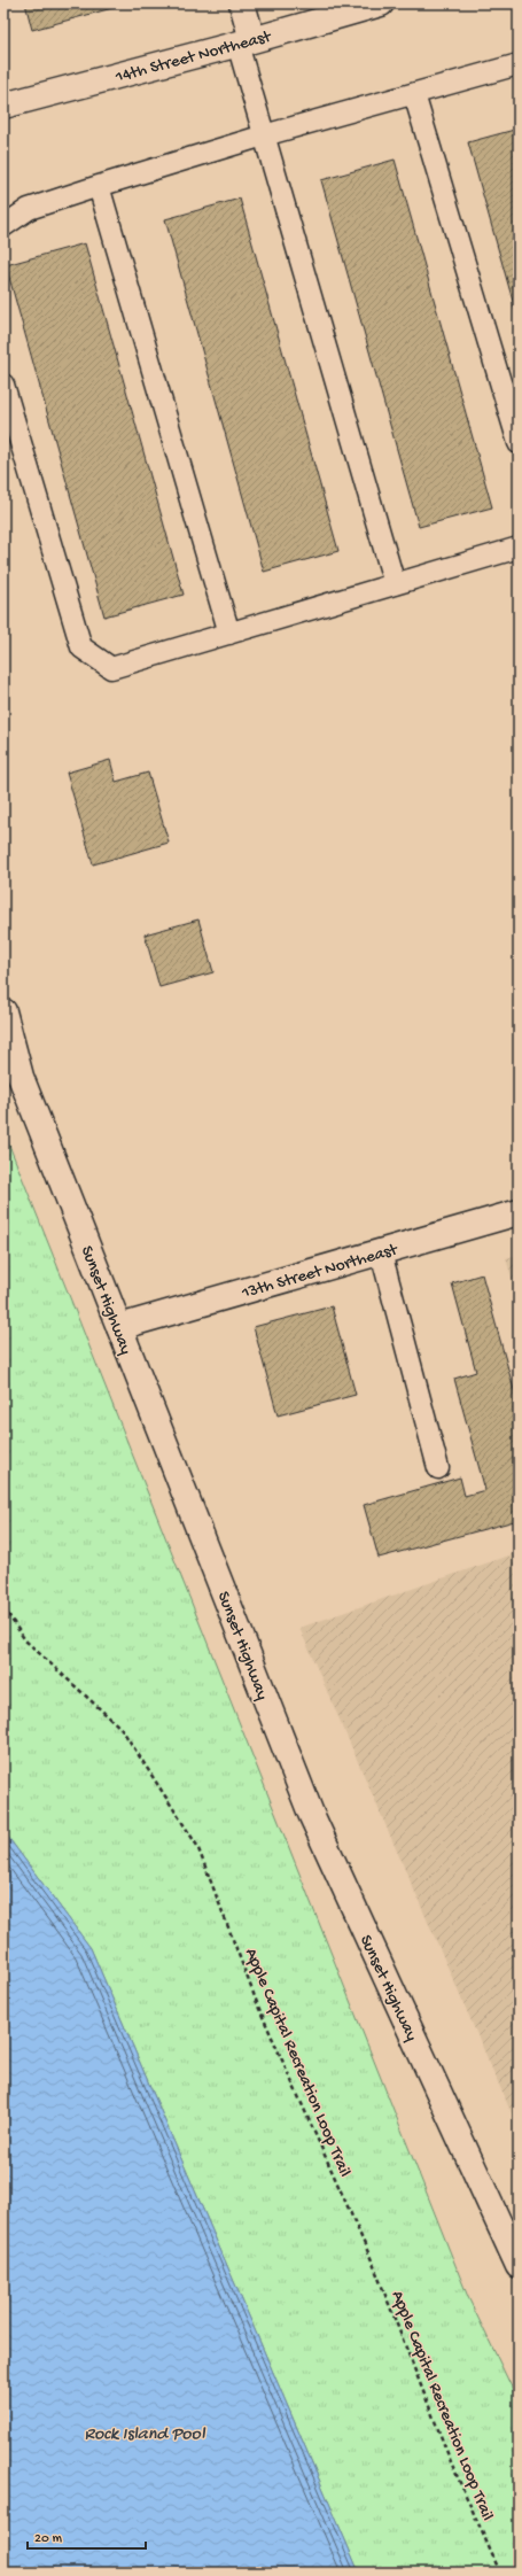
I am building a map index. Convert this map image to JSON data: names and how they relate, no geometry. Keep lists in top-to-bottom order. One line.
{"streets":{"main road":["14th Street Northeast","13th Street Northeast","Sunset Highway"],"path":["Apple Capital Recreation Loop Trail"]},"crossings":[["13th Street Northeast","Sunset Highway"]],"water":["Rock Island Pool"],"scale_bar":"20 m"}
